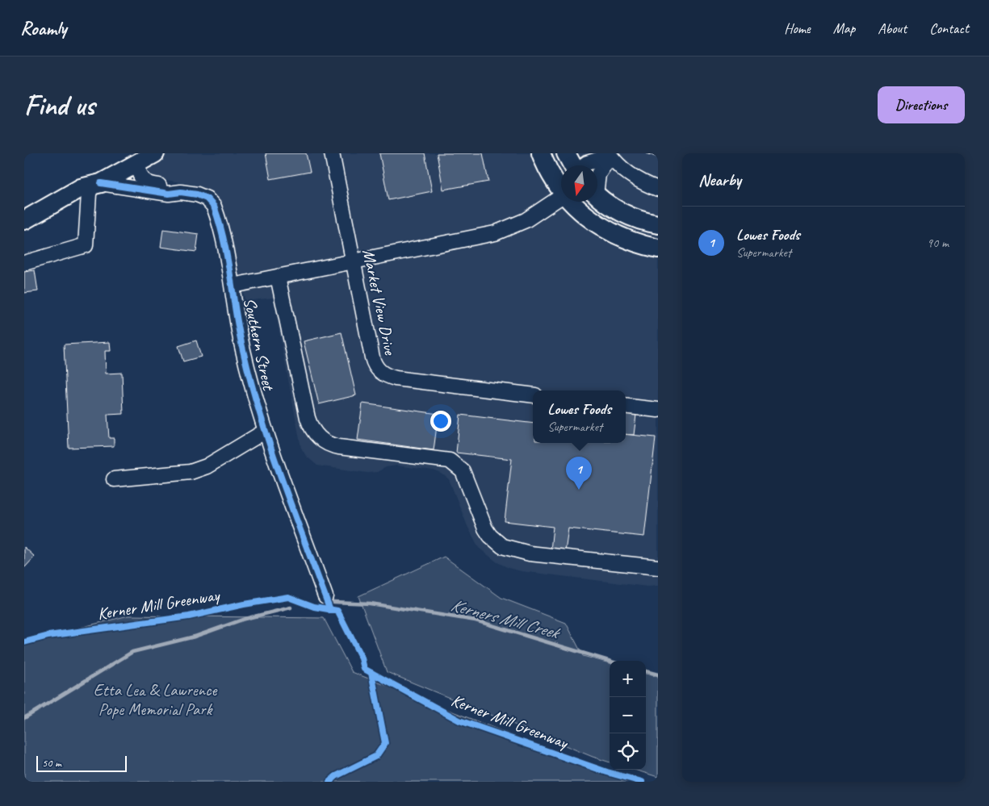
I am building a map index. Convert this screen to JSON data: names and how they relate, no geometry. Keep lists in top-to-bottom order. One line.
{"streets":{"street":["Market View Drive","Southern Street"],"cycle path":["Kerner Mill Greenway"]},"water":["Kerners Mill Creek"],"parks":["Etta Lea & Lawrence Pope Memorial Park"],"scale_bar":"50 m","north":"bottom","page":{"header":"Roamly","nav":["Home","Map","About","Contact"],"buttons":"Directions","title":"Find us","heading":"Nearby","list":[{"mark":"1","name":"Lowes Foods","note":"Supermarket","value":"90 m"}],"popup":["Lowes Foods","Supermarket"],"pins":"1","map_buttons":["+","−"],"scale":"50 m"}}
